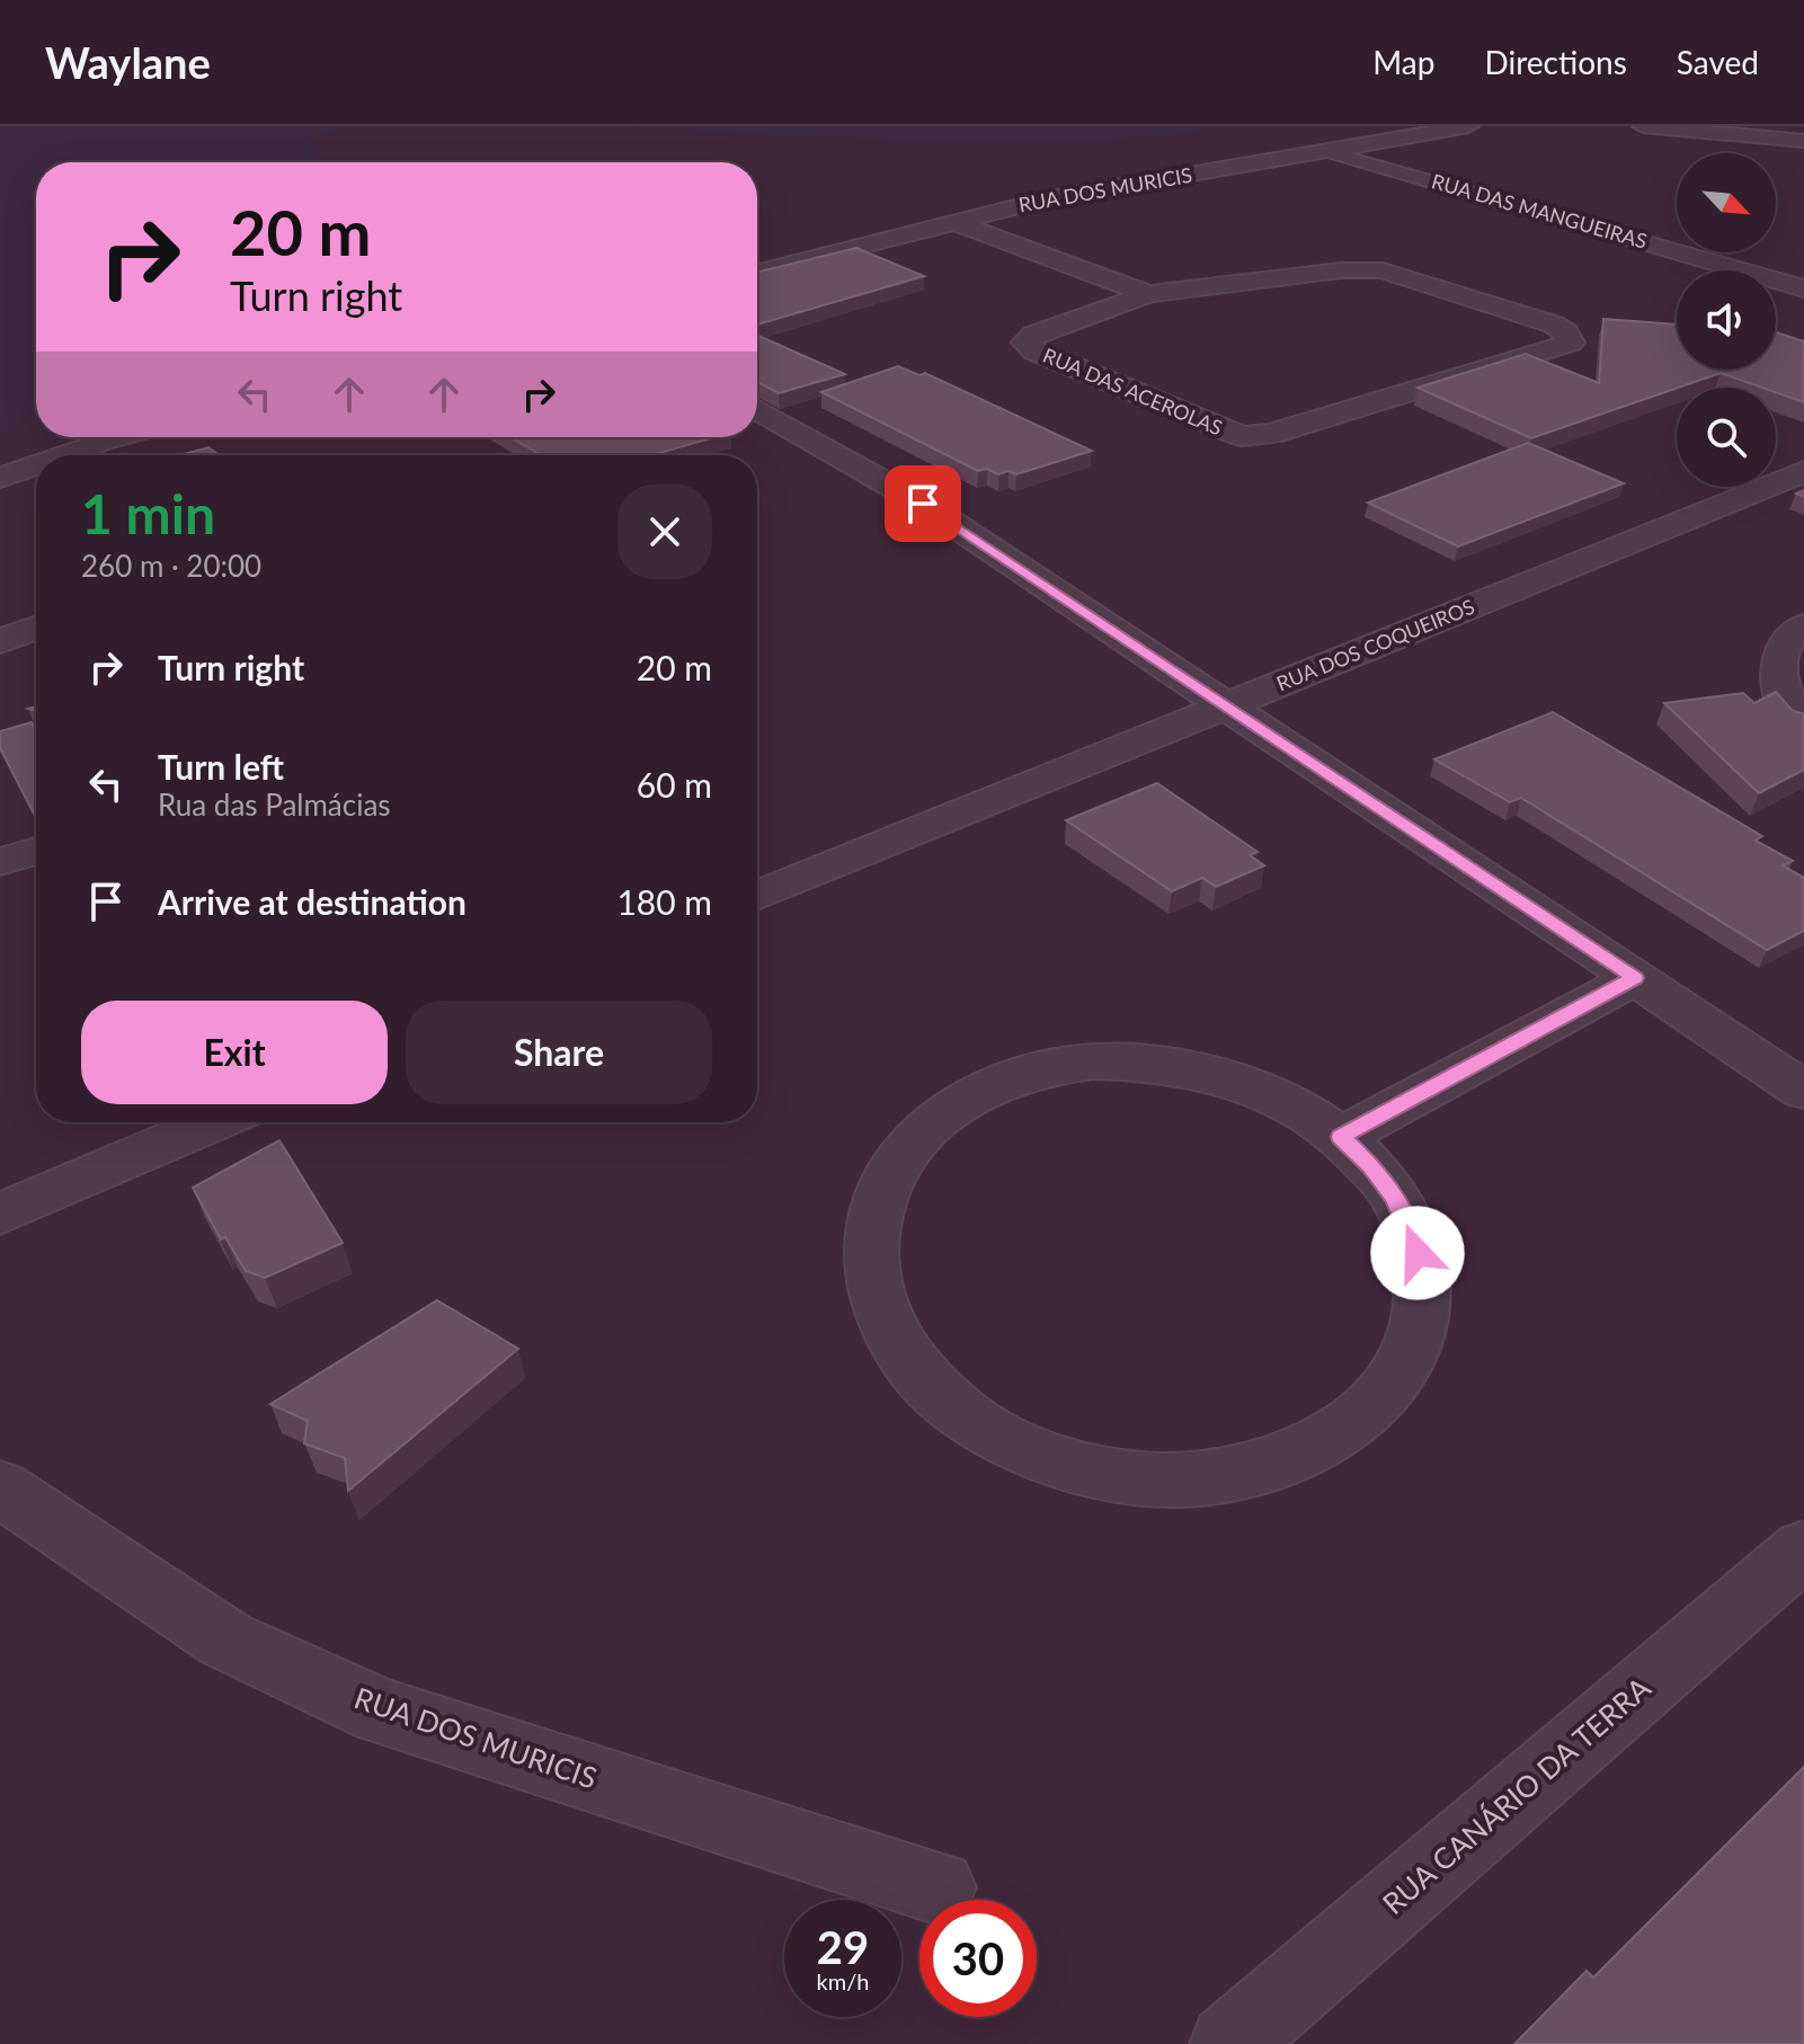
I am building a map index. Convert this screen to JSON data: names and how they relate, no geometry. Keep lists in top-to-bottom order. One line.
{"streets":{"street":["RUA DOS MURICIS","RUA DAS MANGUEIRAS","RUA DAS ACEROLAS","RUA DOS COQUEIROS","RUA CANÁRIO DA TERRA"]},"crossings":[["RUA DOS MURICIS","RUA DAS MANGUEIRAS"],["RUA DOS MURICIS","RUA DAS ACEROLAS"]],"north":"bottom right","page":{"header":"Waylane","nav":["Map","Directions","Saved"],"turn":["20 m","Turn right"],"heading":["1 min","260 m · 20:00"],"list":[{"name":"Turn right","value":"20 m"},{"name":"Turn left","note":"Rua das Palmácias","value":"60 m"},{"name":"Arrive at destination","value":"180 m"}],"buttons":["Exit","Share"],"speed":"29 km/h","limit":"30"}}
